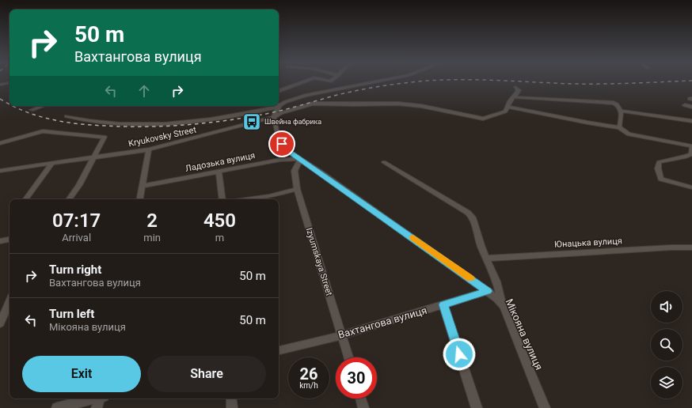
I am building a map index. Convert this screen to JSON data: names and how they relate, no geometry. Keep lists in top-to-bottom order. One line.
{"streets":{"street":["Kryukovsky Street","Ладозька вулиця","Юнацька вулиця","Izyumskaya Street","Вахтангова вулиця","Мікояна вулиця"]},"crossings":[["Kryukovsky Street","Мікояна вулиця"],["Ладозька вулиця","Izyumskaya Street"],["Ладозька вулиця","Мікояна вулиця"],["Izyumskaya Street","Вахтангова вулиця"],["Izyumskaya Street","Мікояна вулиця"],["Вахтангова вулиця","Мікояна вулиця"]],"places":{"bus stop":["Швейна фабрика"]},"page":{"turn":["50 m","Вахтангова вулиця"],"eta":["07:17","Arrival","2","min","450","m"],"list":[{"name":"Turn right","note":"Вахтангова вулиця","value":"50 m"},{"name":"Turn left","note":"Мікояна вулиця","value":"50 m"}],"buttons":["Exit","Share"],"speed":"26 km/h","limit":"30"}}
